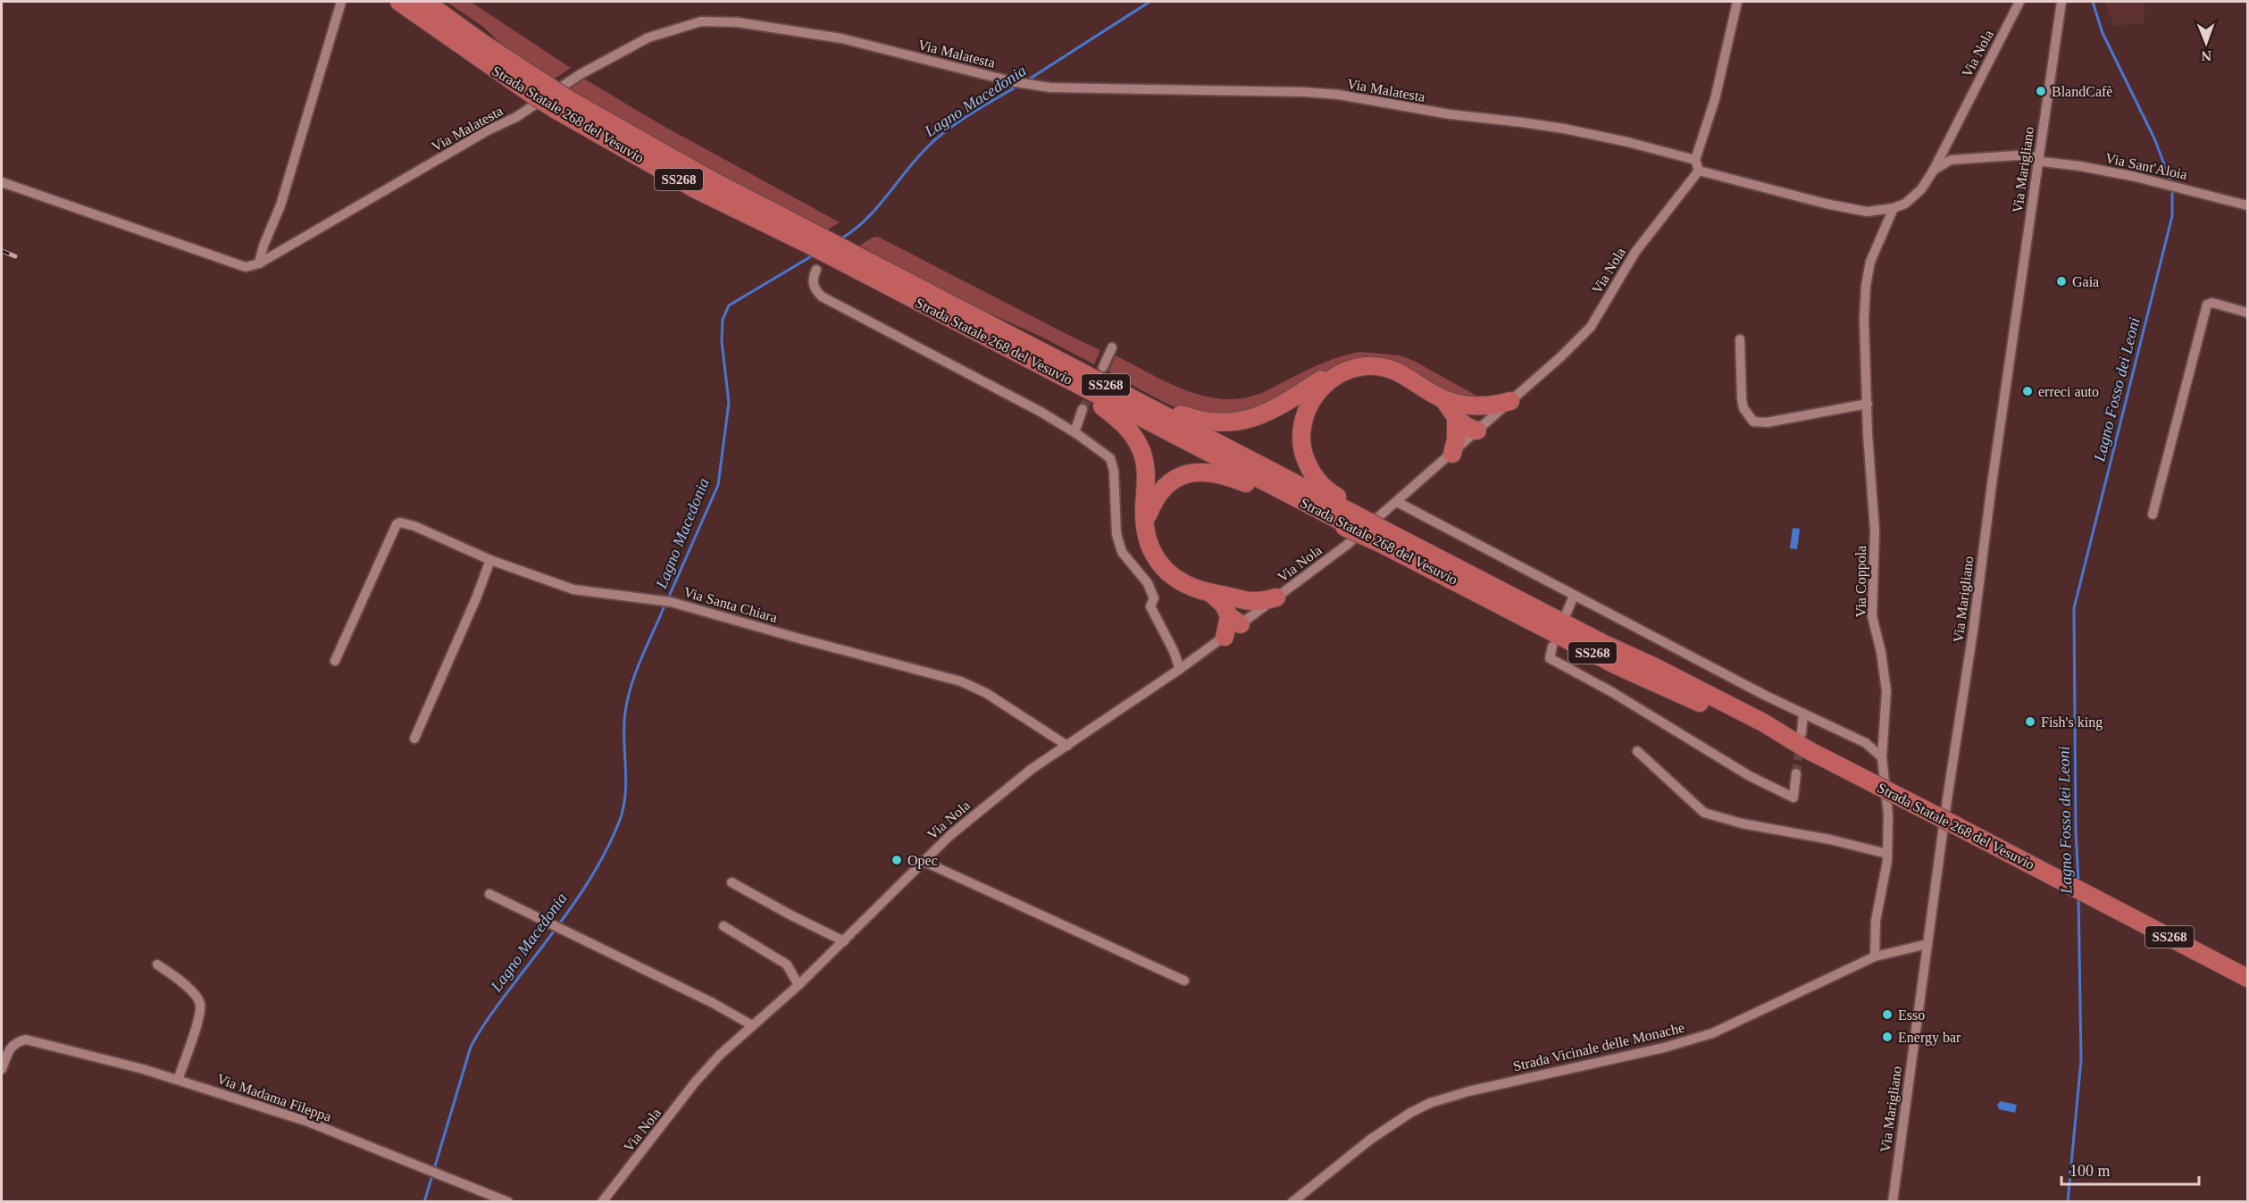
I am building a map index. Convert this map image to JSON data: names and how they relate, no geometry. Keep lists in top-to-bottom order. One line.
{"streets":{"highway":["Strada Statale 268 del Vesuvio","SS268"],"street":["Via Malatesta","Via Nola","Via Sant'Aloia","Via Marigliano","Via Coppola","Via Santa Chiara","Strada Vicinale delle Monache","Via Madama Fileppa"]},"crossings":[["Via Nola","Via Sant'Aloia"],["Via Nola","SS268"],["Via Nola","Via Coppola"],["Via Nola","Via Santa Chiara"],["Strada Statale 268 del Vesuvio","SS268"],["Via Sant'Aloia","Via Marigliano"],["Via Marigliano","Strada Vicinale delle Monache"],["Via Coppola","Strada Vicinale delle Monache"]],"water":["Lagno Macedonia","Lagno Fosso dei Leoni"],"places":["BlandCafè","Gaia","erreci auto","Fish's king","Opec","Esso","Energy bar"],"scale_bar":"100 m","north":"bottom"}
